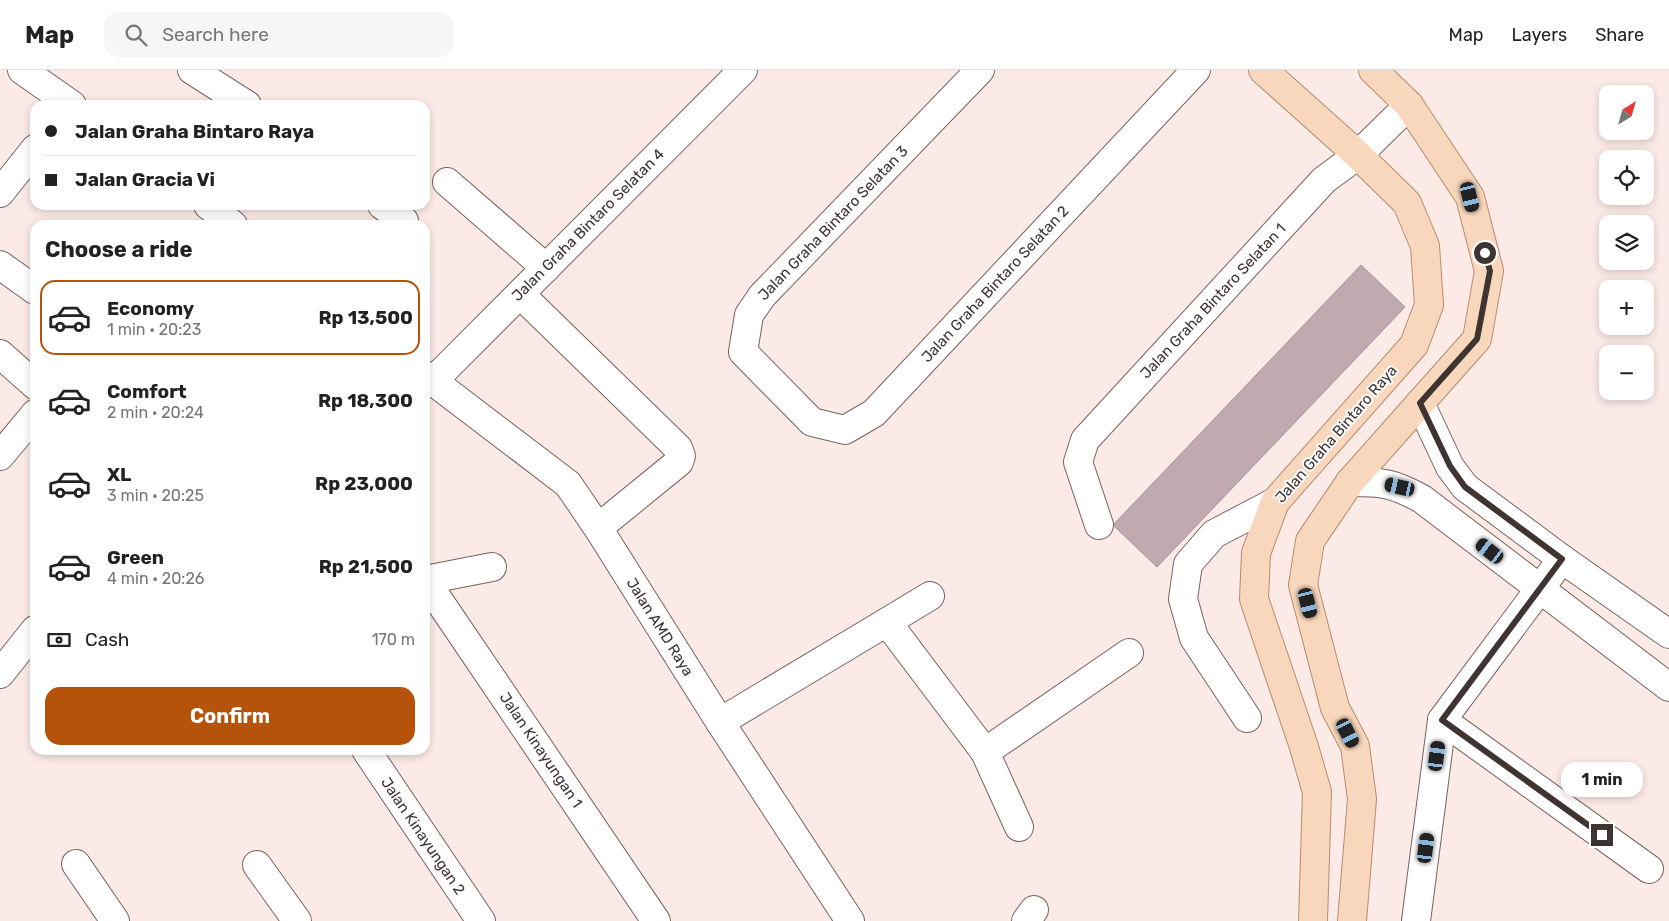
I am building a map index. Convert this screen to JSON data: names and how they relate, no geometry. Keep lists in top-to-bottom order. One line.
{"streets":{"main road":["Jalan Graha Bintaro Raya"],"street":["Jalan Graha Bintaro Selatan 3","Jalan Graha Bintaro Selatan 4","Jalan Graha Bintaro Selatan 2","Jalan Graha Bintaro Selatan 1","Jalan AMD Raya","Jalan Kinayungan 1","Jalan Kinayungan 2"]},"crossings":[["Jalan Graha Bintaro Selatan 3","Jalan Graha Bintaro Selatan 2"],["Jalan Graha Bintaro Selatan 1","Jalan Graha Bintaro Raya"]],"north":"top right","page":{"header":"Map","search":"Search here","nav":["Map","Layers","Share"],"map_buttons":["+","−"],"banner":["Jalan Graha Bintaro Raya","Jalan Gracia Vi"],"heading":"Choose a ride","list":[{"name":"Economy","note":"1 min · 20:23","value":"Rp 13,500"},{"name":"Comfort","note":"2 min · 20:24","value":"Rp 18,300"},{"name":"XL","note":"3 min · 20:25","value":"Rp 23,000"},{"name":"Green","note":"4 min · 20:26","value":"Rp 21,500"}],"pay":["Cash","170 m"],"buttons":"Confirm","bubble":"1 min"}}
